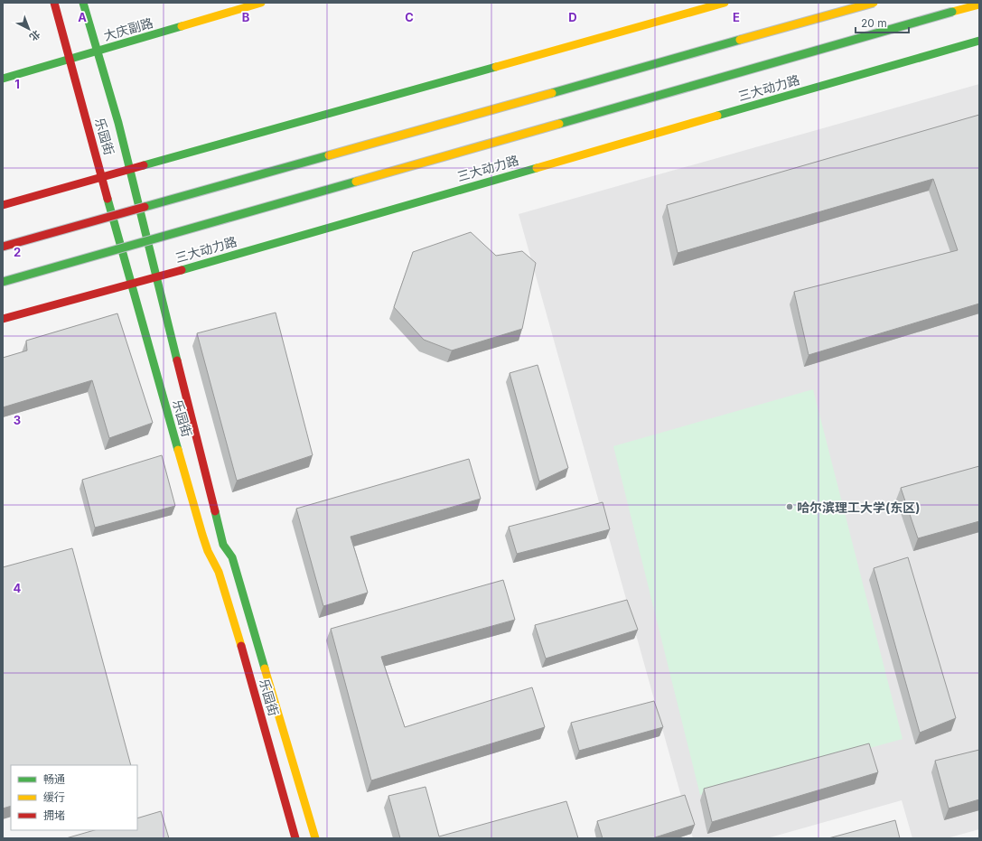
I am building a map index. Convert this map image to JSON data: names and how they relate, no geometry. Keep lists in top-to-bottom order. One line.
{"streets":{"main road":["大庆副路","三大动力路","乐园街"]},"crossings":[["大庆副路","乐园街"],["三大动力路","乐园街"]],"places":["哈尔滨理工大学(东区)"],"legend":["畅通","缓行","拥堵"],"scale_bar":"20 m","north":"bottom right","grid":{"columns":["A","B","C","D","E"],"rows":["1","2","3","4"]}}
